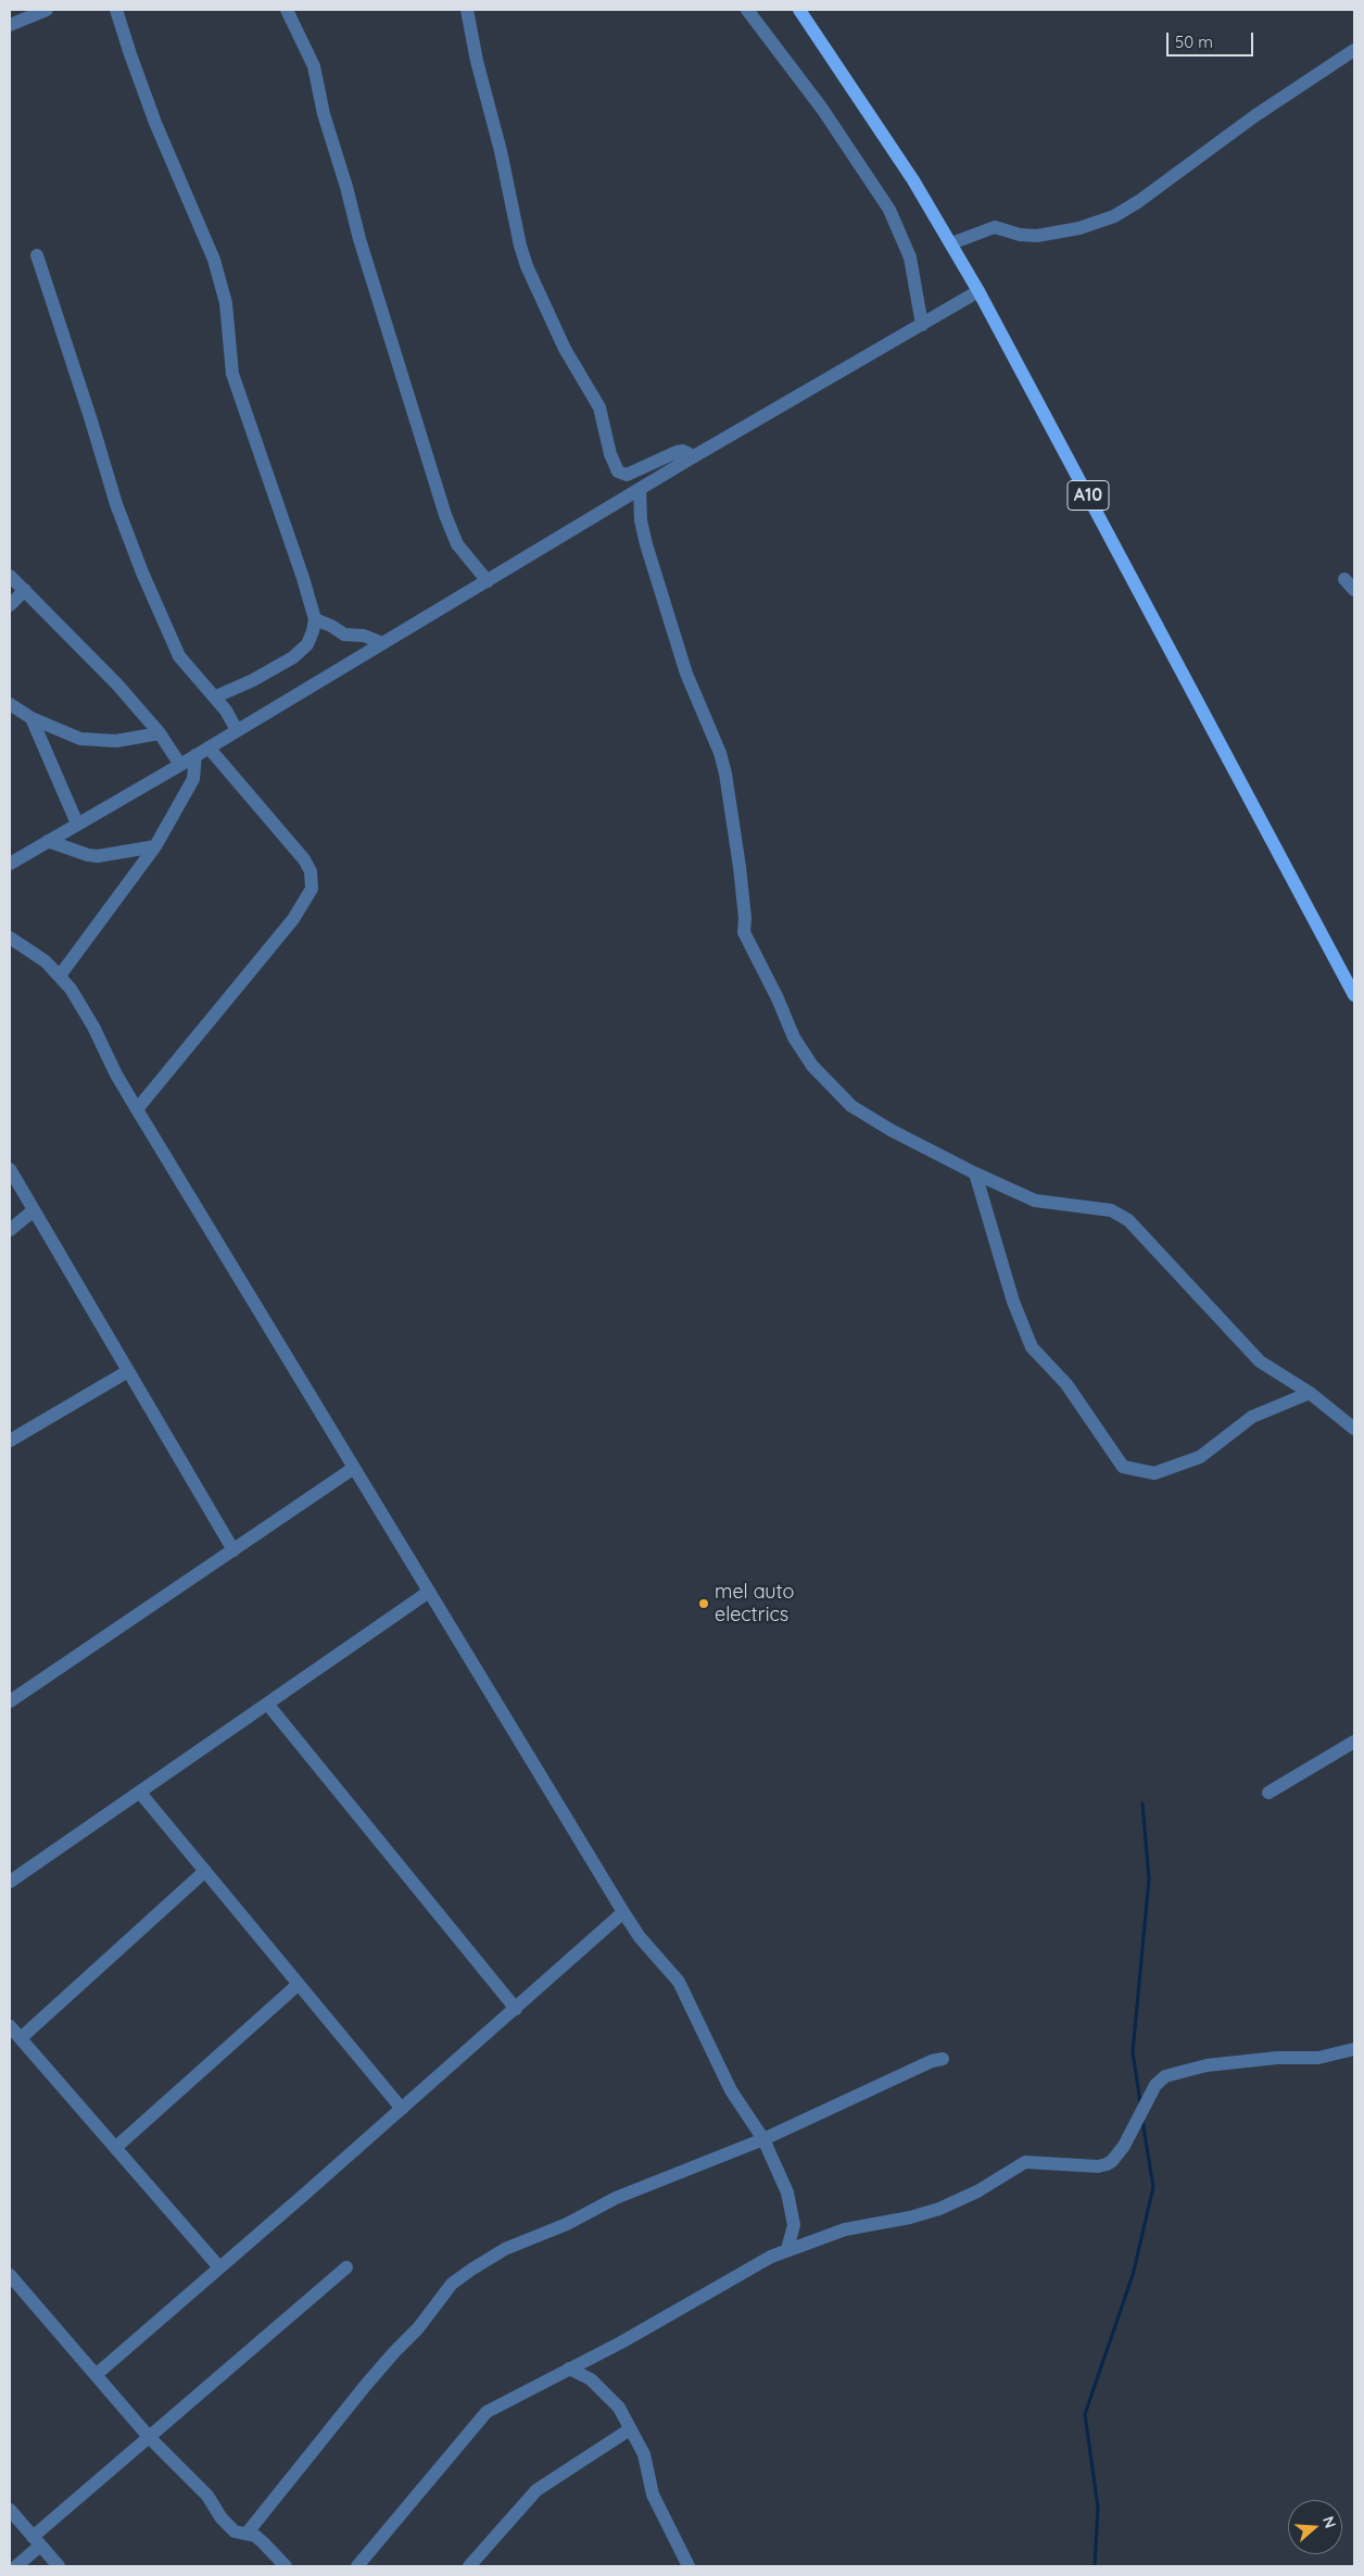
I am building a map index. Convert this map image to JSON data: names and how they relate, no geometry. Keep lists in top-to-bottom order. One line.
{"streets":{"main road":["A10"]},"places":["mel auto electrics"],"scale_bar":"50 m","north":"right"}
